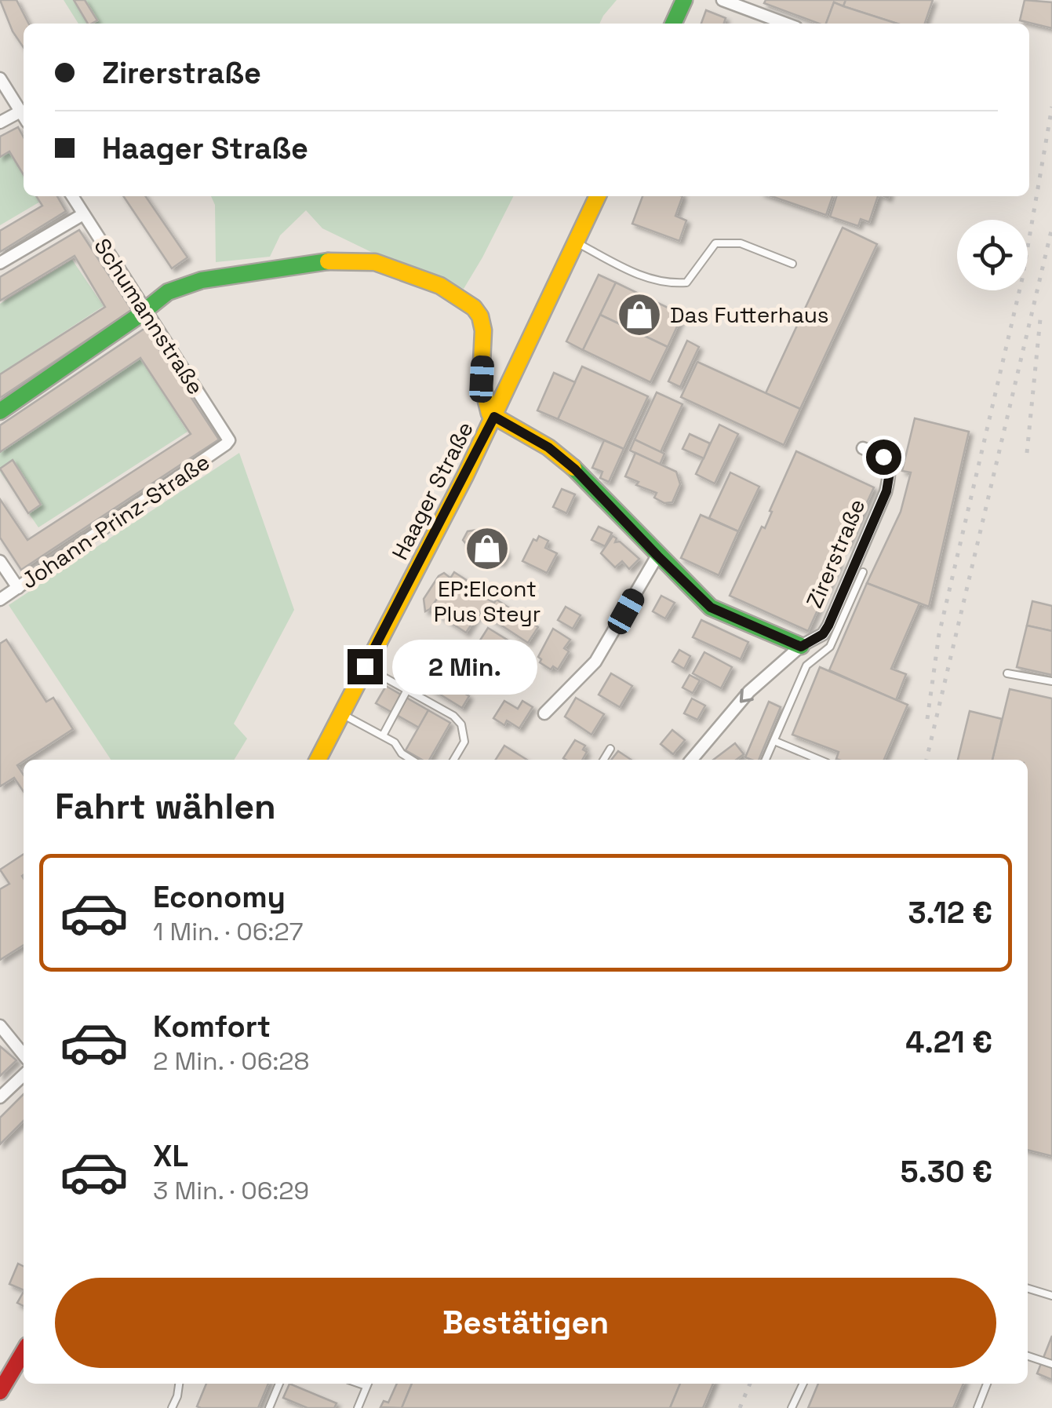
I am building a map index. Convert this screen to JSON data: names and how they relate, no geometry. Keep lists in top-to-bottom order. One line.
{"streets":{"street":["Schumannstraße","Haager Straße","Johann-Prinz-Straße","Zirerstraße"]},"crossings":[["Schumannstraße","Johann-Prinz-Straße"]],"places":{"shop":["Das Futterhaus","EP:Elcont Plus Steyr"]},"page":{"banner":["Zirerstraße","Haager Straße"],"bubble":"2 Min.","heading":"Fahrt wählen","list":[{"name":"Economy","note":"1 Min. · 06:27","value":"3.12 €"},{"name":"Komfort","note":"2 Min. · 06:28","value":"4.21 €"},{"name":"XL","note":"3 Min. · 06:29","value":"5.30 €"}],"buttons":"Bestätigen"}}
